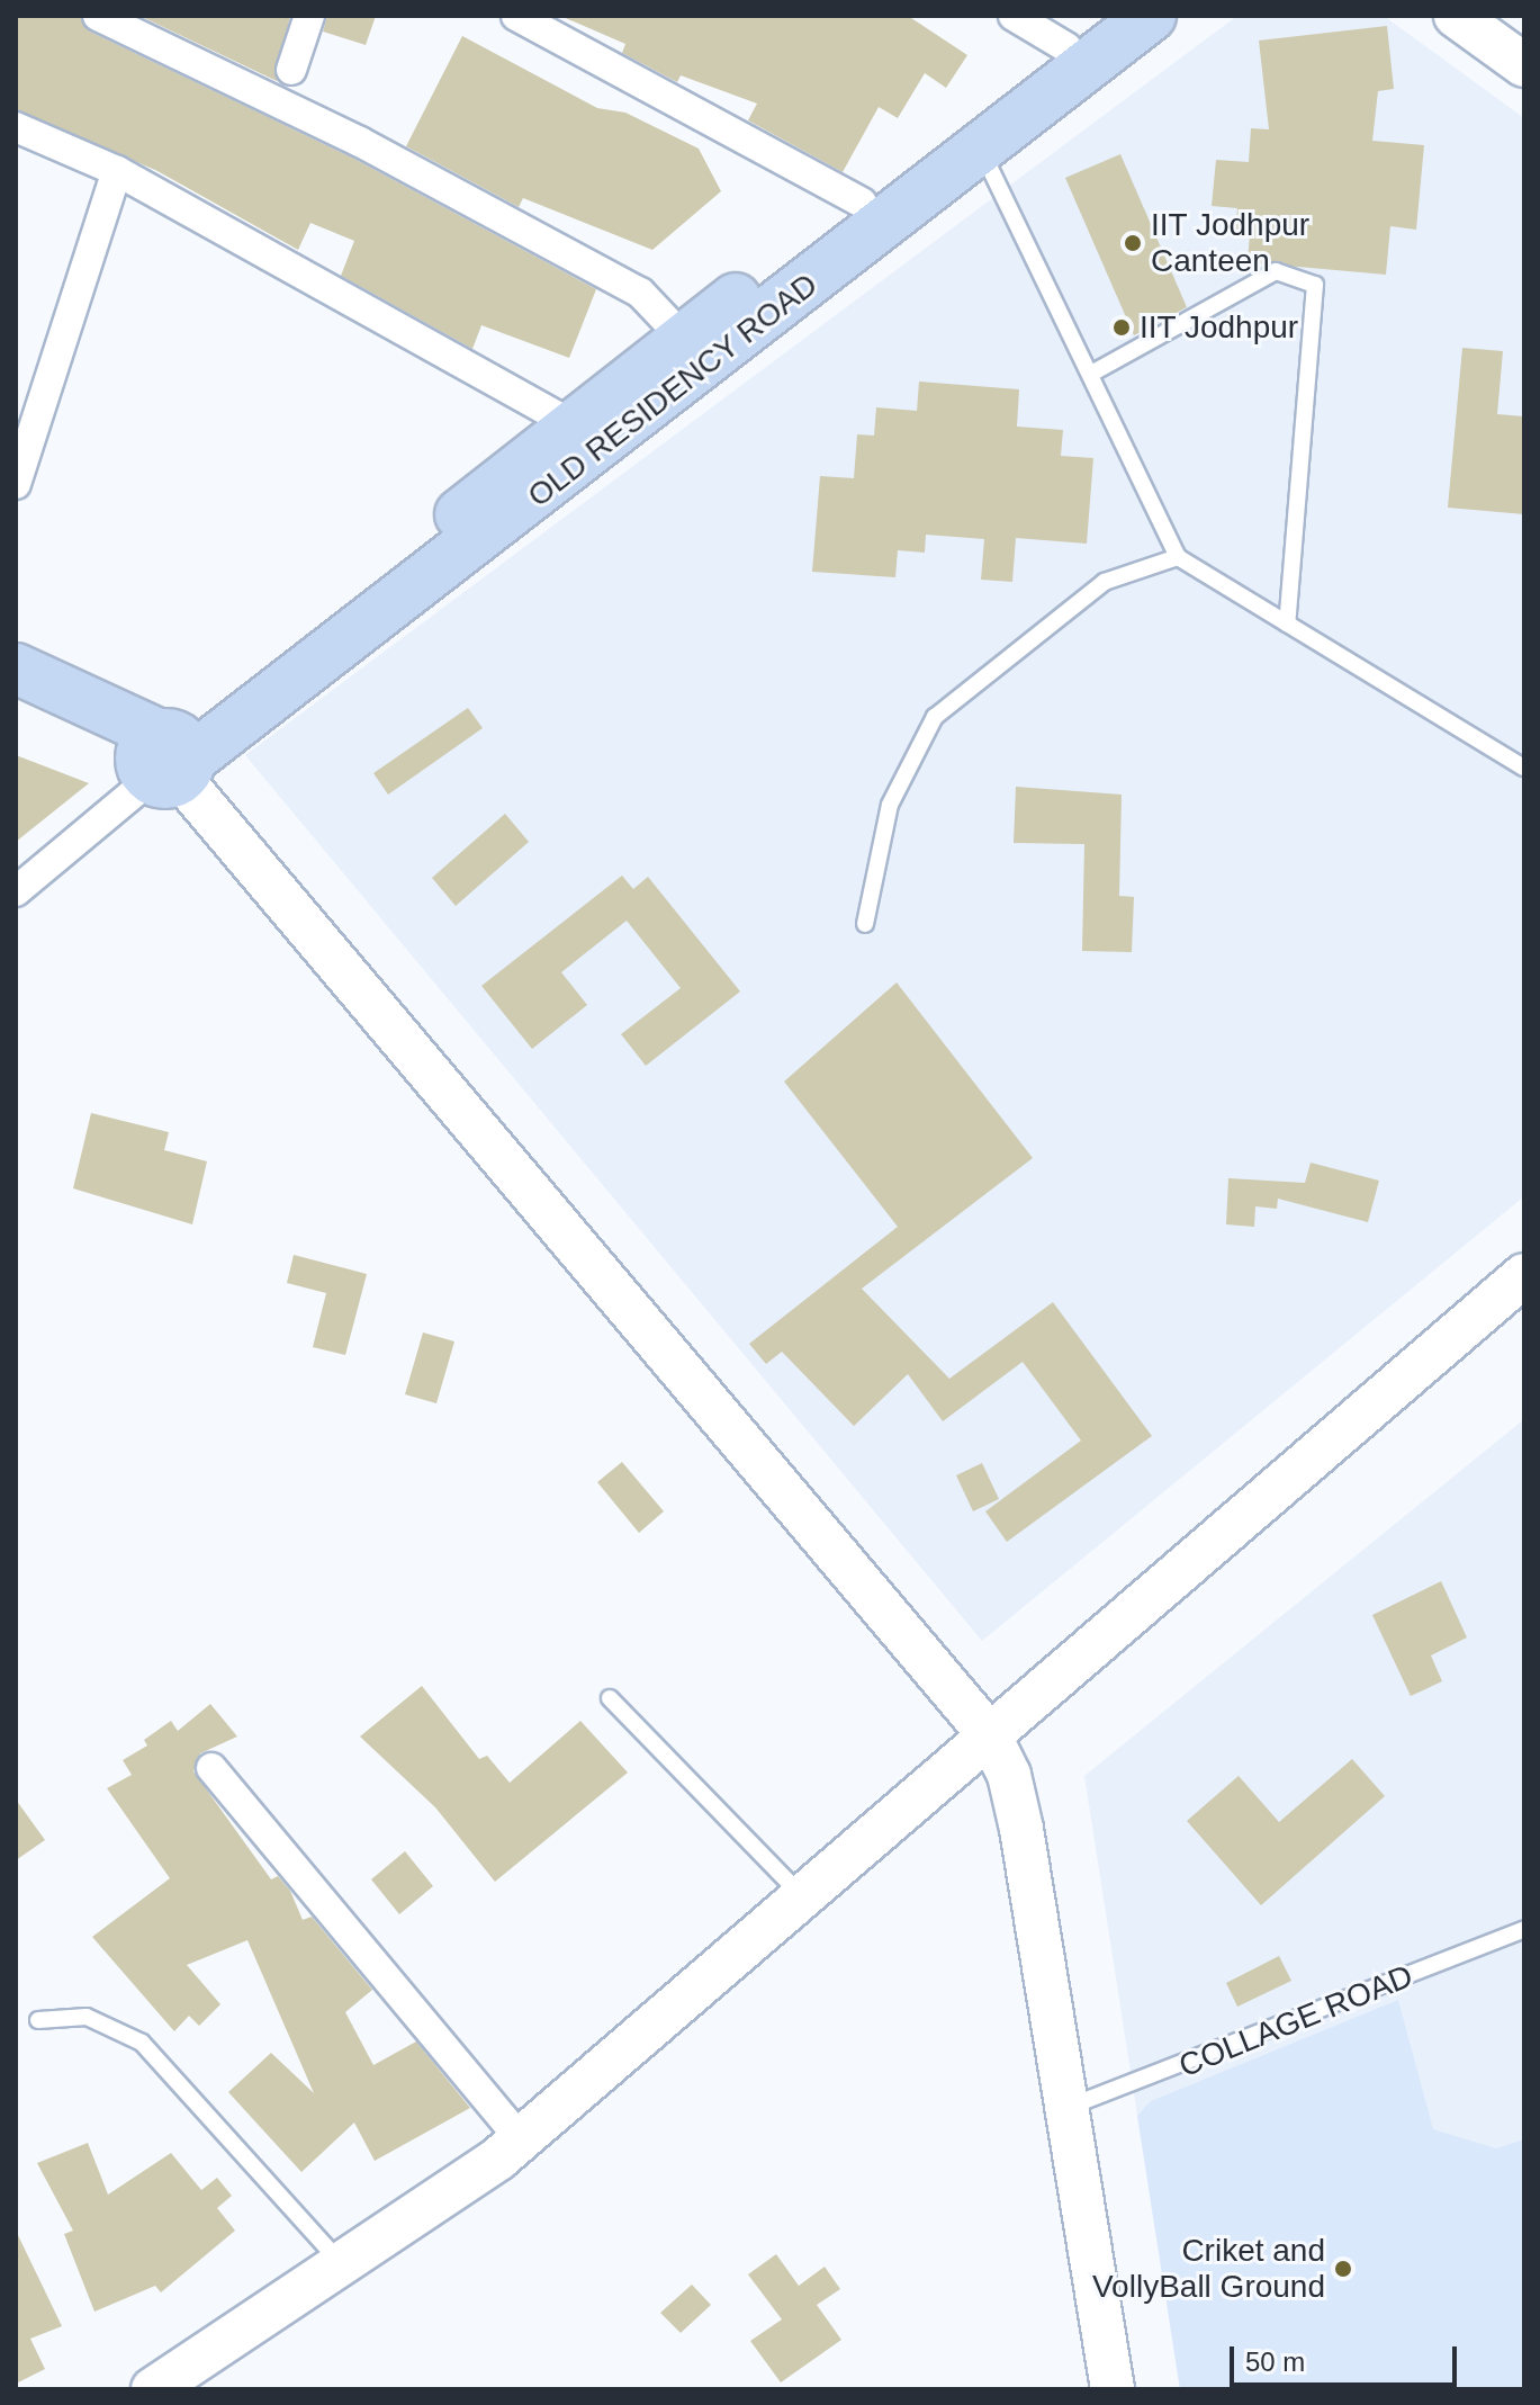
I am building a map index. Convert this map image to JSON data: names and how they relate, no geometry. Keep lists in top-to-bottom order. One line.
{"streets":{"highway":["OLD RESIDENCY ROAD"],"lane":["COLLAGE ROAD"]},"places":["IIT Jodhpur Canteen","IIT Jodhpur","Criket and VollyBall Ground"],"scale_bar":"50 m"}
